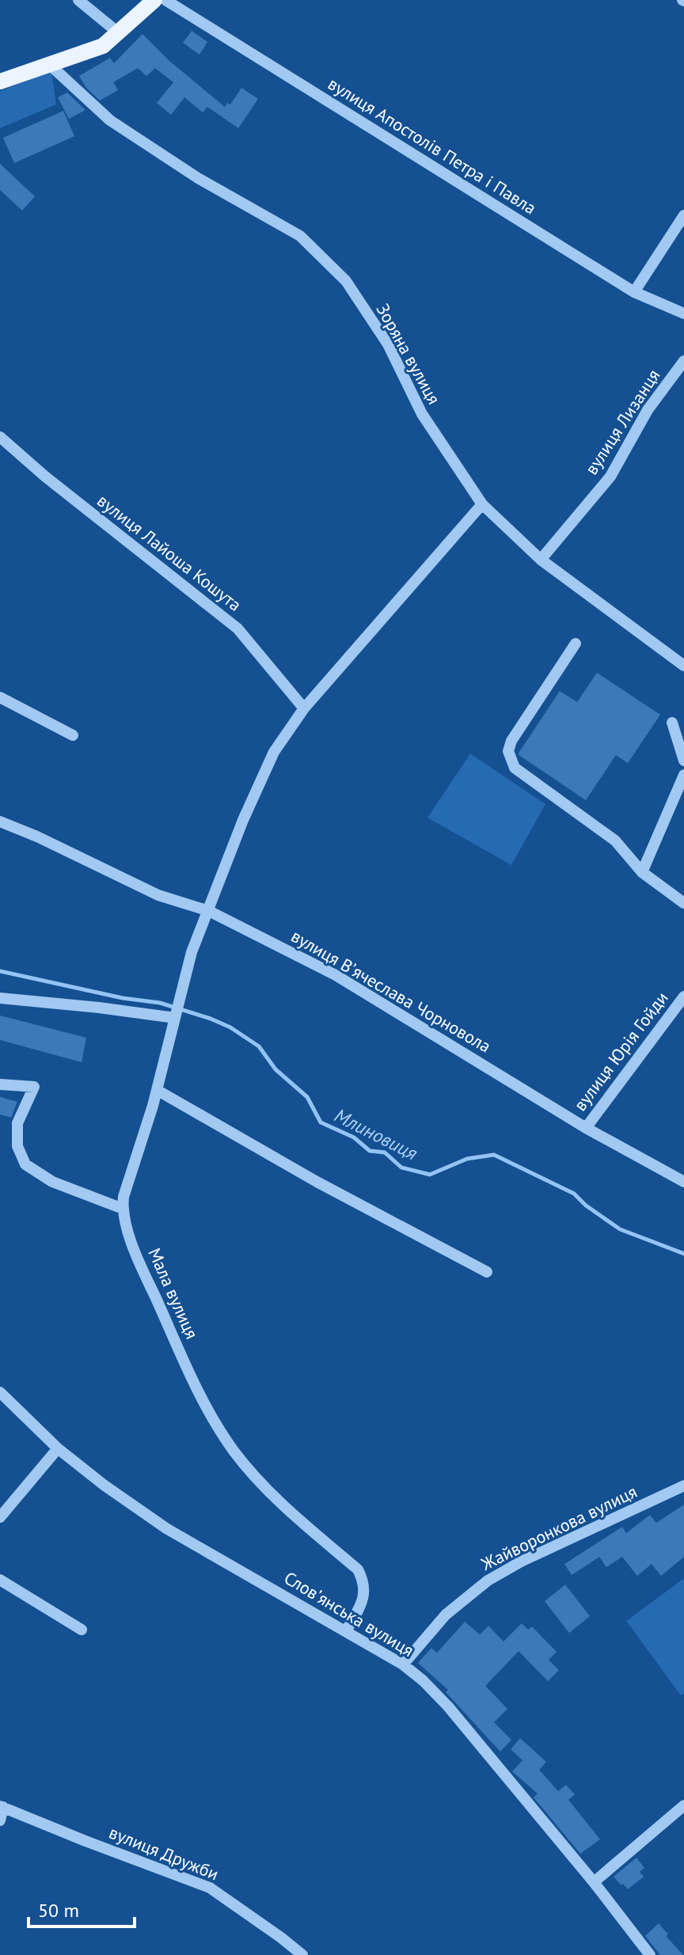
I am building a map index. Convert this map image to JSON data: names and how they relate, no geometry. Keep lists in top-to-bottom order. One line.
{"streets":{"street":["вулиця Апостолів Петра і Павла","Зоряна вулиця","вулиця Лизанця","вулиця Лайоша Кошута","вулиця Вʼячеслава Чорновола","вулиця Юрія Гойди","Мала вулиця","Жайворонкова вулиця","Словʼянська вулиця","вулиця Дружби"]},"crossings":[["Зоряна вулиця","вулиця Лизанця"],["Зоряна вулиця","Мала вулиця"],["вулиця Лайоша Кошута","Мала вулиця"],["вулиця Вʼячеслава Чорновола","вулиця Юрія Гойди"],["вулиця Вʼячеслава Чорновола","Мала вулиця"],["Мала вулиця","Словʼянська вулиця"],["Жайворонкова вулиця","Словʼянська вулиця"]],"water":["Млиновиця"],"scale_bar":"50 m"}
